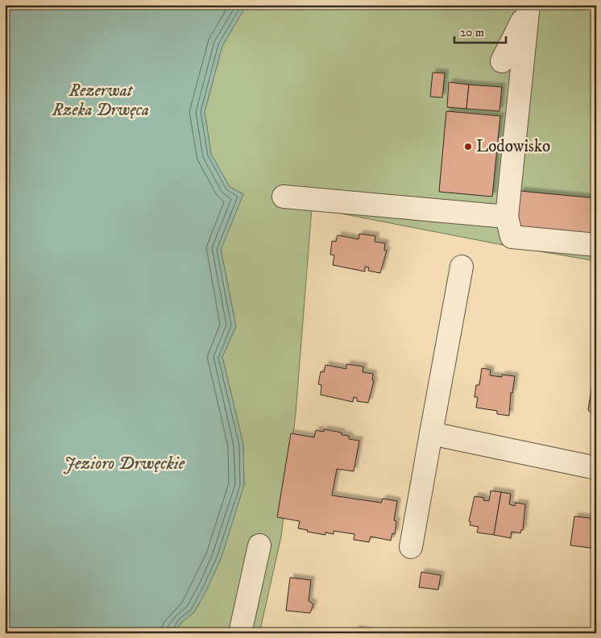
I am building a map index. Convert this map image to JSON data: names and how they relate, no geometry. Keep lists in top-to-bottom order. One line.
{"water":["Jezioro Drwęckie"],"parks":["Rezerwat Rzeka Drwęca"],"places":["Lodowisko"],"scale_bar":"20 m"}
